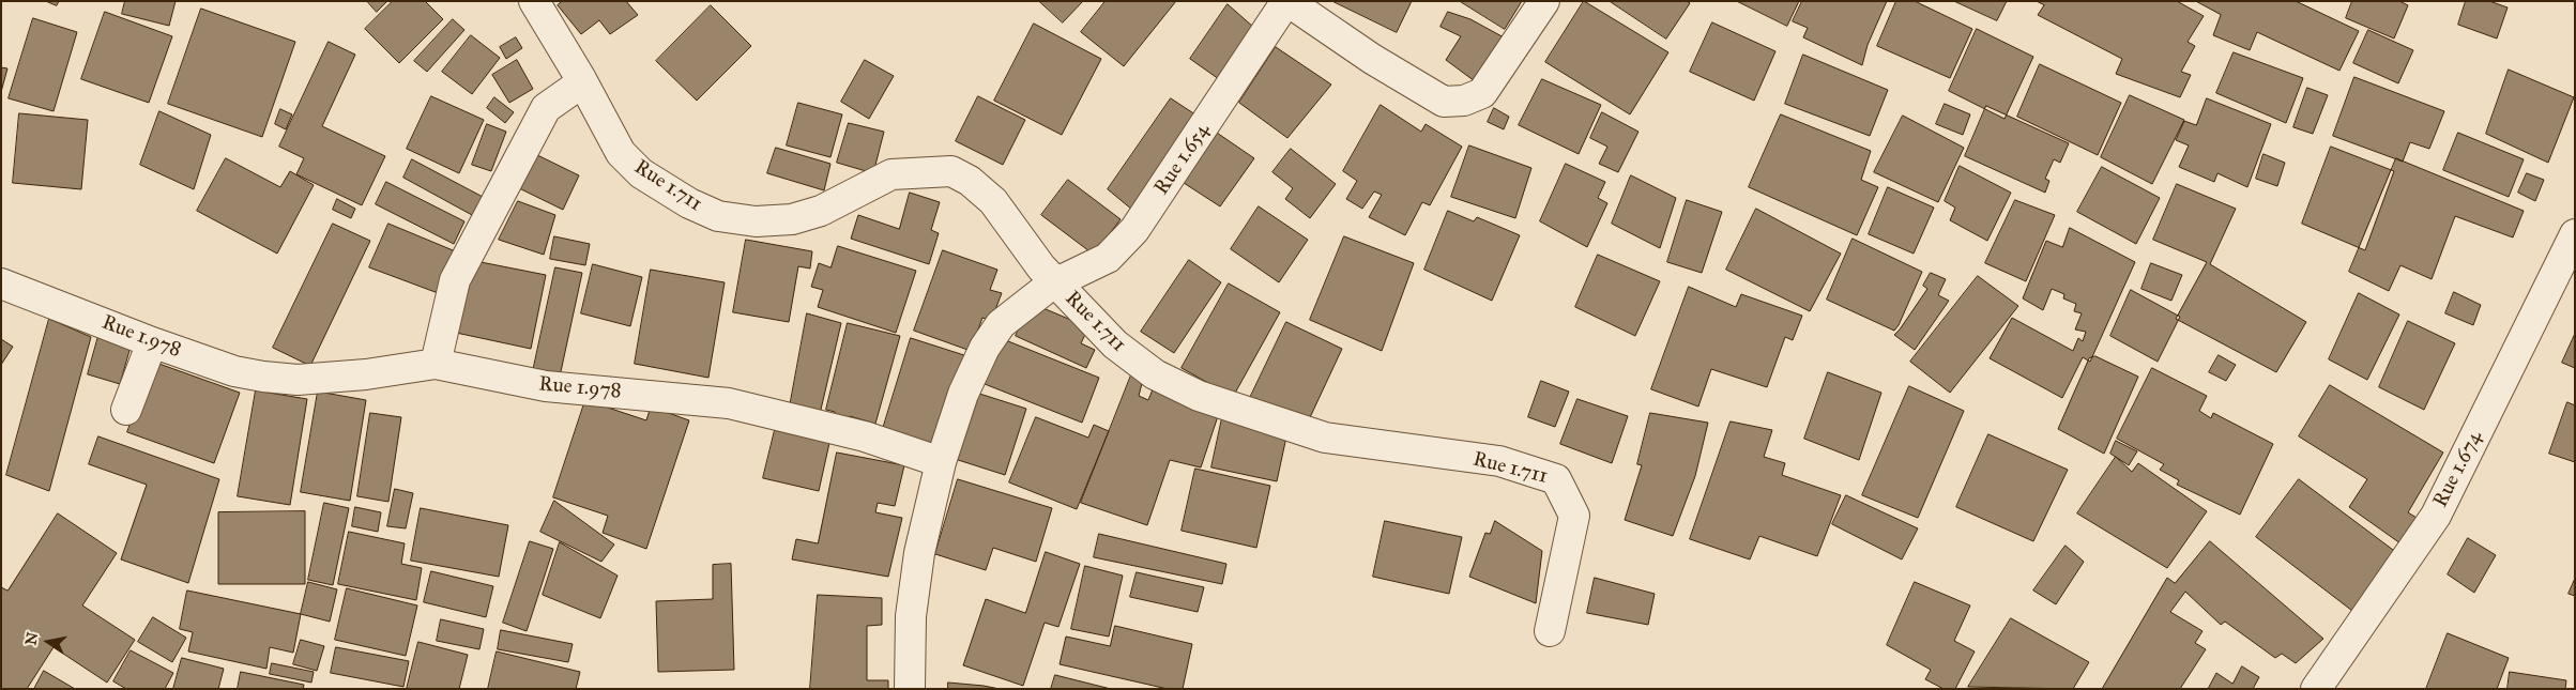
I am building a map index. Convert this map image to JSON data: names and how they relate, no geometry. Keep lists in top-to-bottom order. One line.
{"streets":{"street":["Rue 1.654","Rue 1.711","Rue 1.978","Rue 1.674"]},"crossings":[["Rue 1.654","Rue 1.711"],["Rue 1.654","Rue 1.978"]],"north":"left"}
